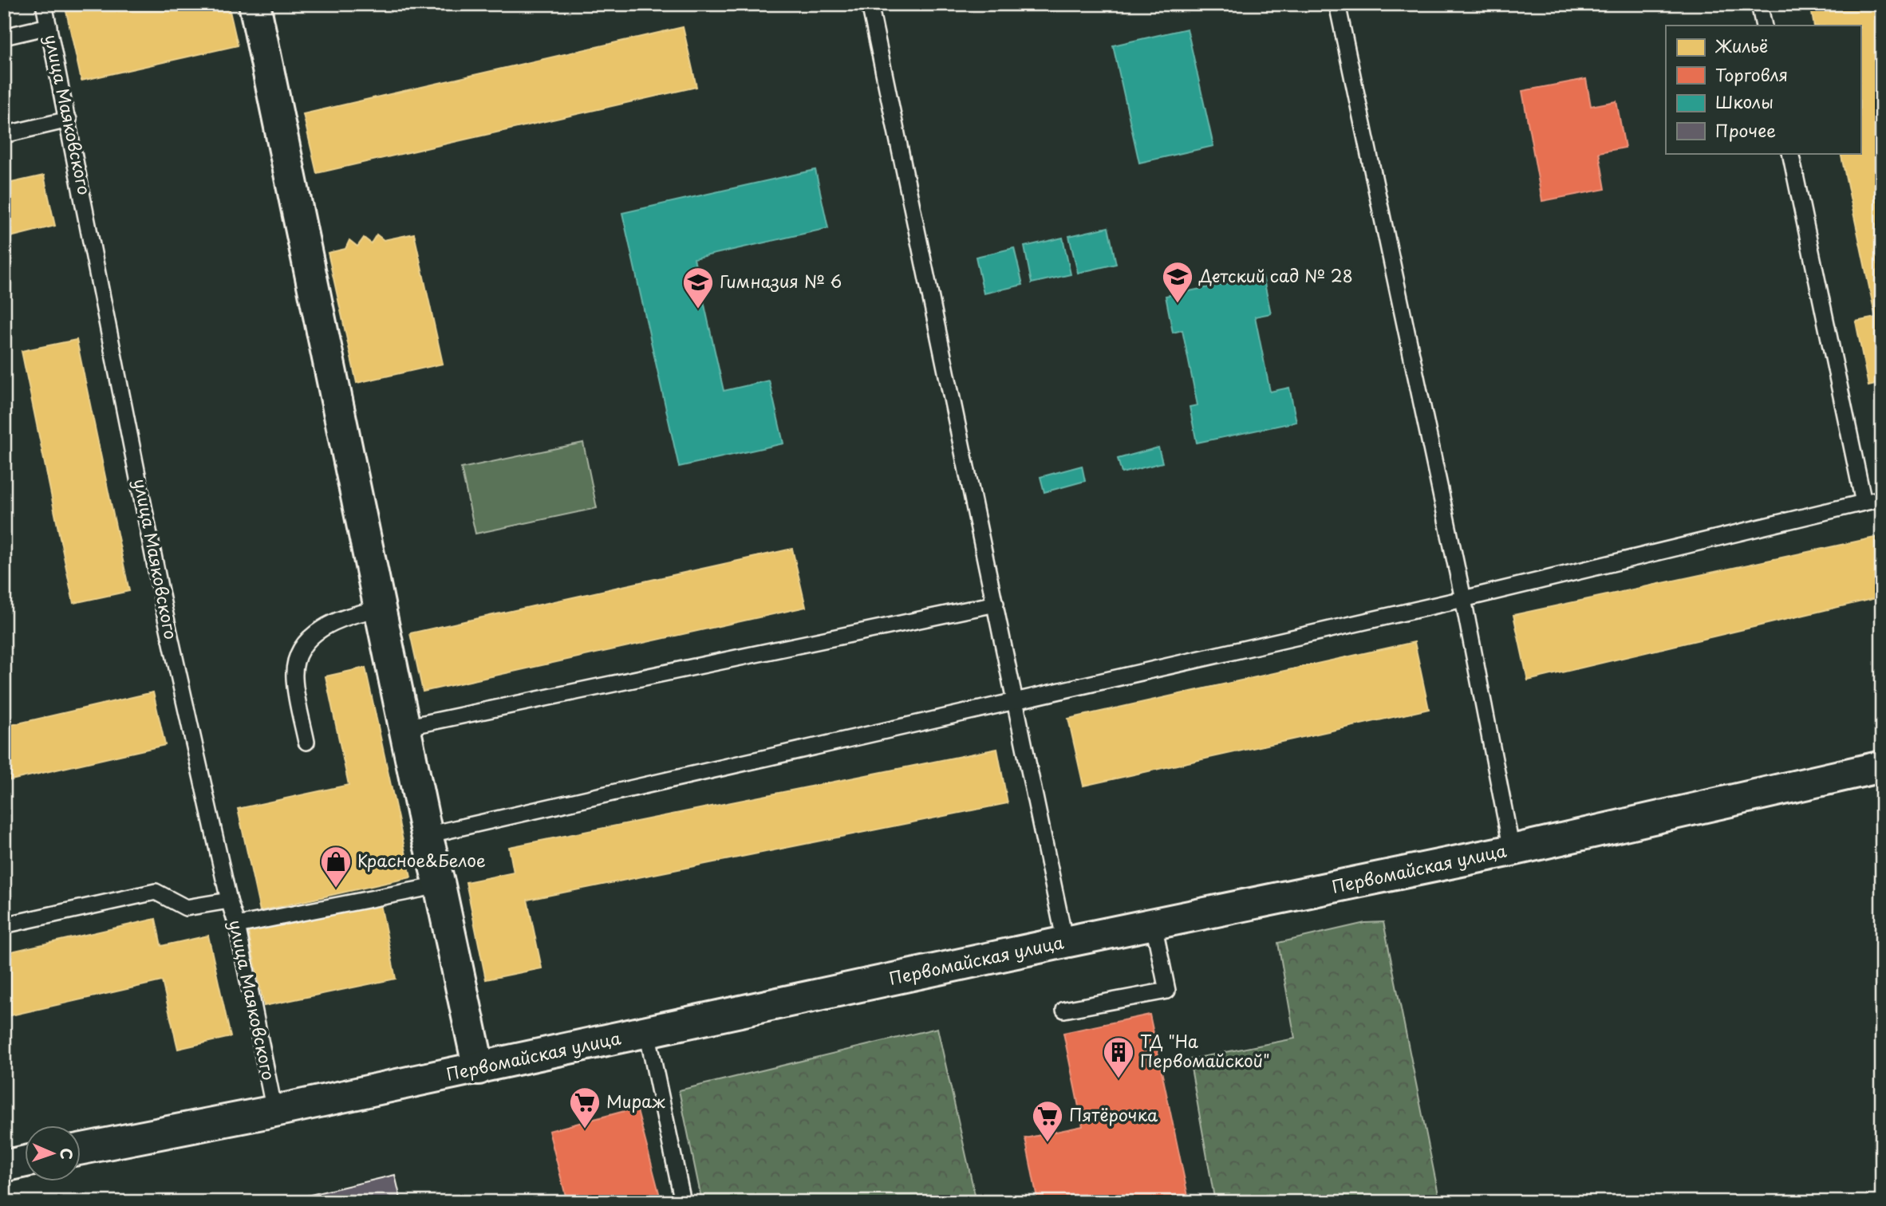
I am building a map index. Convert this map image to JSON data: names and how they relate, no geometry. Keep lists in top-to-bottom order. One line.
{"streets":{"street":["Первомайская улица"],"lane":["улица Маяковского"]},"crossings":[["улица Маяковского","Первомайская улица"]],"places":{"school or university":["Детский сад № 28","Гимназия № 6"],"shop":["Красное&Белое"],"building":["ТД \"На Первомайской\""],"supermarket":["Мираж","Пятёрочка"]},"legend":["Жильё","Торговля","Школы","Прочее"],"north":"right"}
